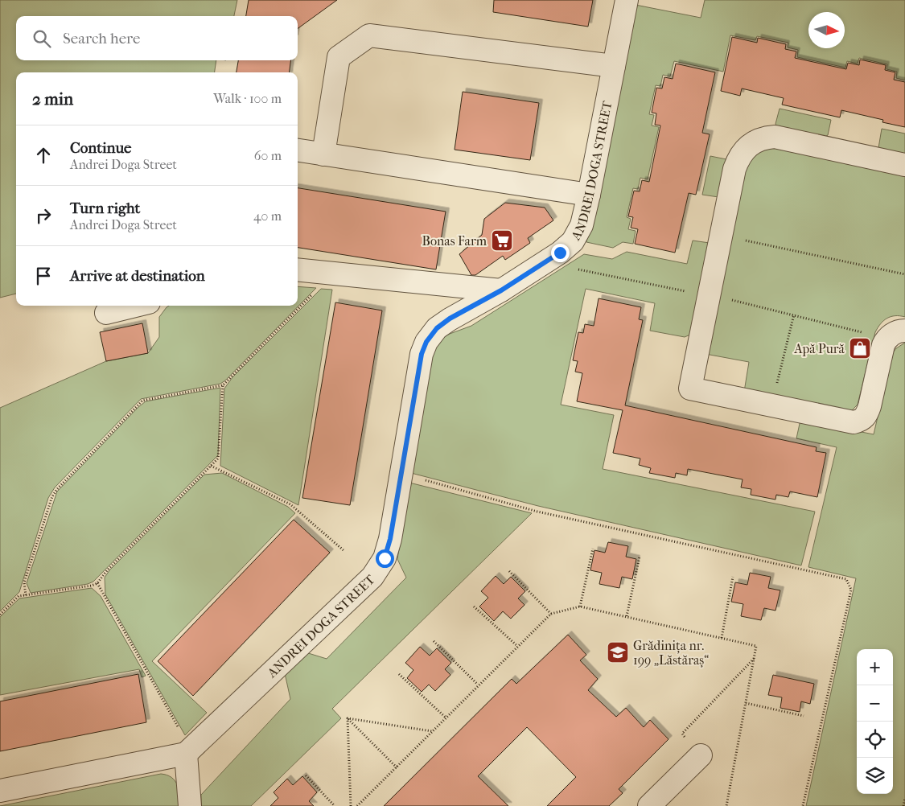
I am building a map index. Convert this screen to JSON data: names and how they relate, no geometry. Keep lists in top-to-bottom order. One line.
{"streets":{"street":["ANDREI DOGA STREET"]},"places":{"supermarket":["Bonas Farm"],"shop":["Apă Pură"],"school or university":["Grădinița nr. 199 „Lăstăraș“"]},"north":"right","page":{"search":"Search here","heading":["2 min","Walk · 100 m"],"list":[["Continue","Andrei Doga Street","60 m"],["Turn right","Andrei Doga Street","40 m"],"Arrive at destination"],"map_buttons":["+","−"]}}
